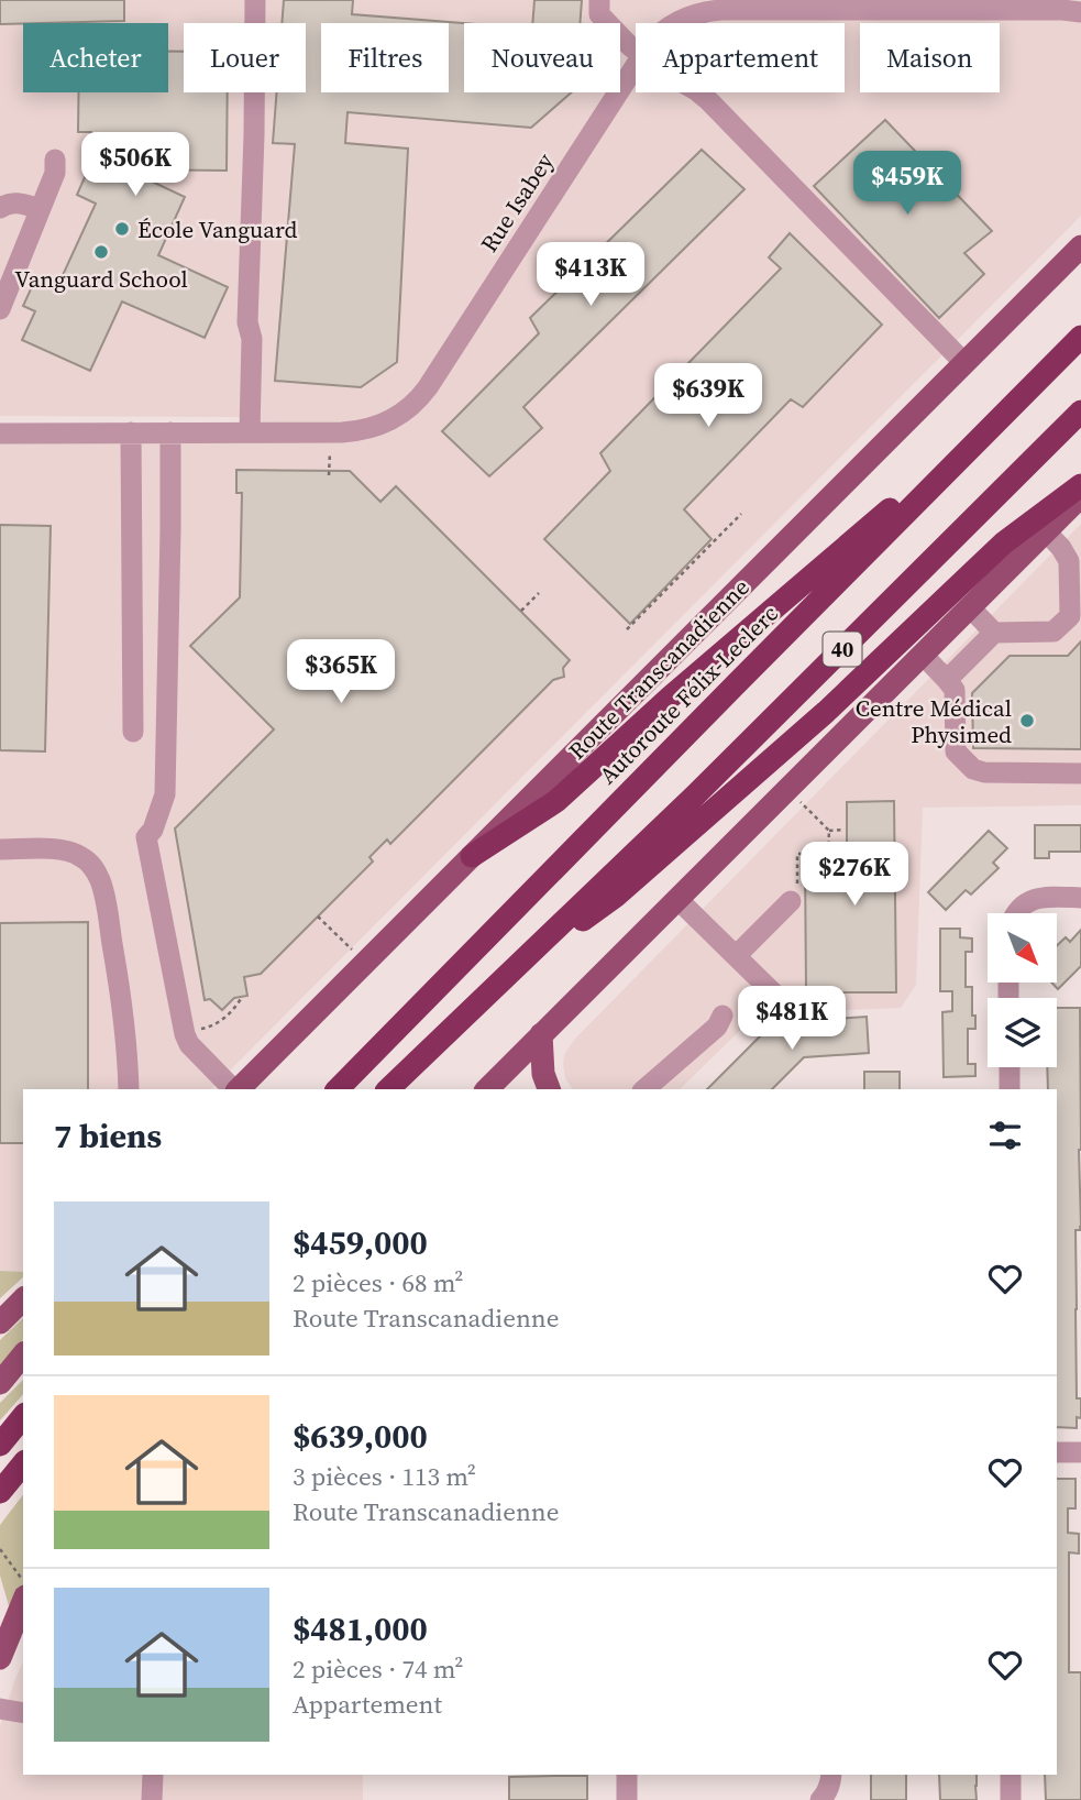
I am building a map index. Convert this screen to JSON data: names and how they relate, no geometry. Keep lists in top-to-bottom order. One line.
{"streets":{"highway":["40","Autoroute Félix-Leclerc"],"main road":["Route Transcanadienne"],"street":["Rue Isabey"]},"places":["École Vanguard","Vanguard School","Centre Médical Physimed"],"north":"bottom right","page":{"chip":["Acheter","Louer","Filtres","Nouveau","Appartement","Maison"],"price":["$506K","$459K","$413K","$639K","$365K","$276K","$481K"],"heading":"7 biens","list":[{"name":"$459,000","note":"2 pièces · 68 m² · Route Transcanadienne"},{"name":"$639,000","note":"3 pièces · 113 m² · Route Transcanadienne"},{"name":"$481,000","note":"2 pièces · 74 m² · Appartement"}]}}
